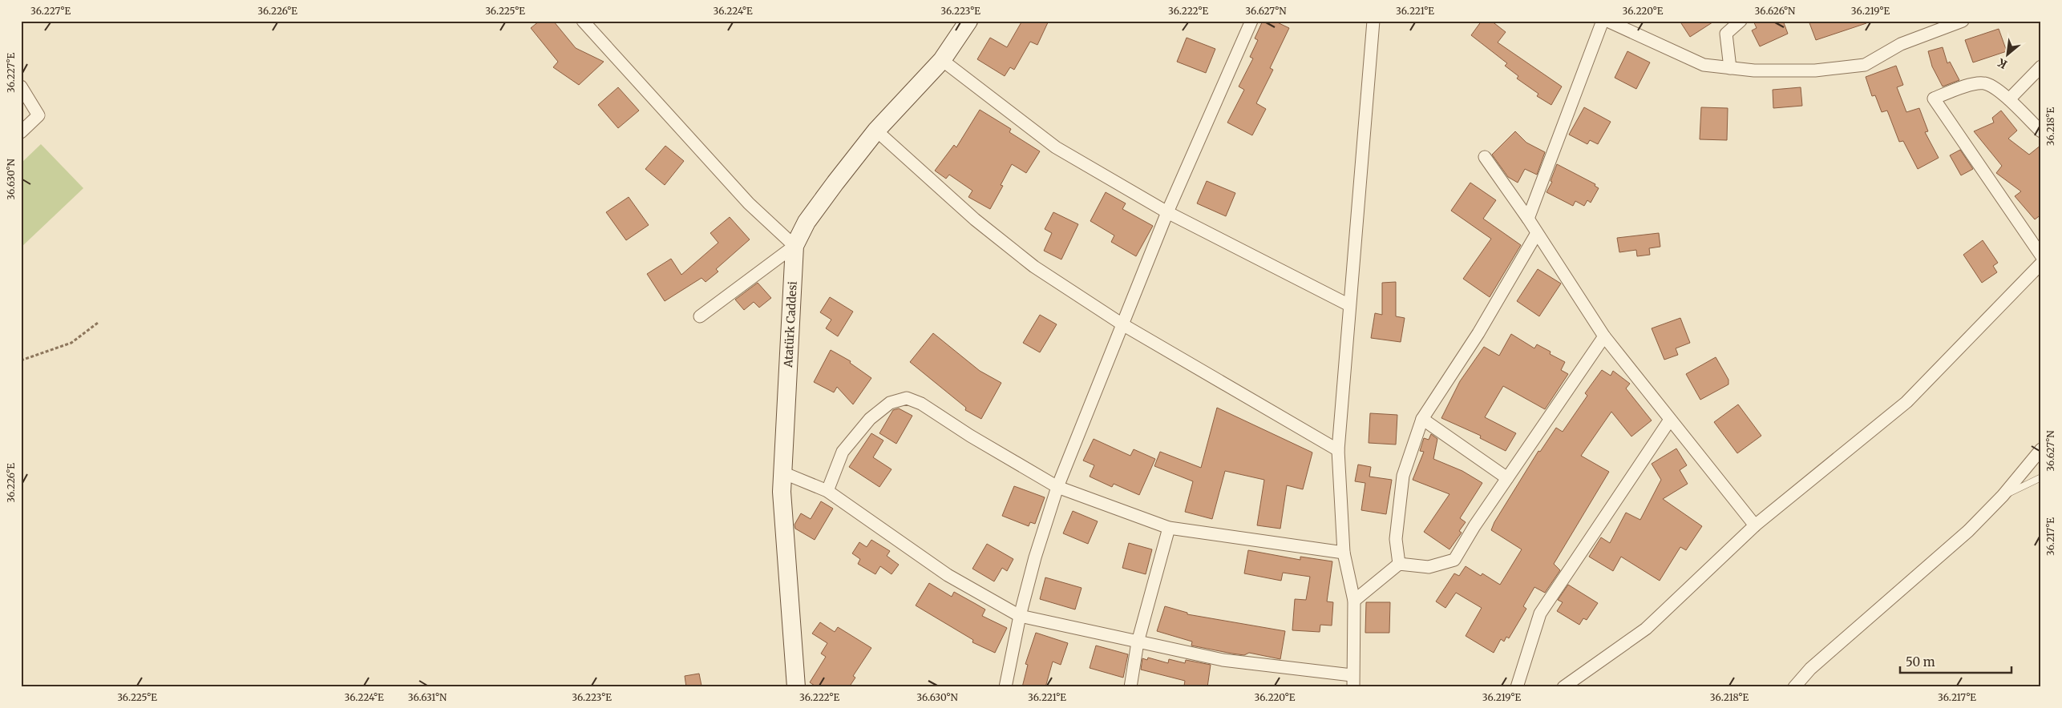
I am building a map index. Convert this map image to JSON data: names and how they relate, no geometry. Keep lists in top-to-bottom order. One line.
{"streets":{"street":["Atatürk Caddesi"]},"scale_bar":"50 m","north":"bottom left","coordinates":["36.227°E","36.226°E","36.225°E","36.224°E","36.223°E","36.222°E","36.627°N","36.221°E","36.220°E","36.626°N","36.219°E","36.218°E","36.630°N","36.217°E","36.631°N"]}
